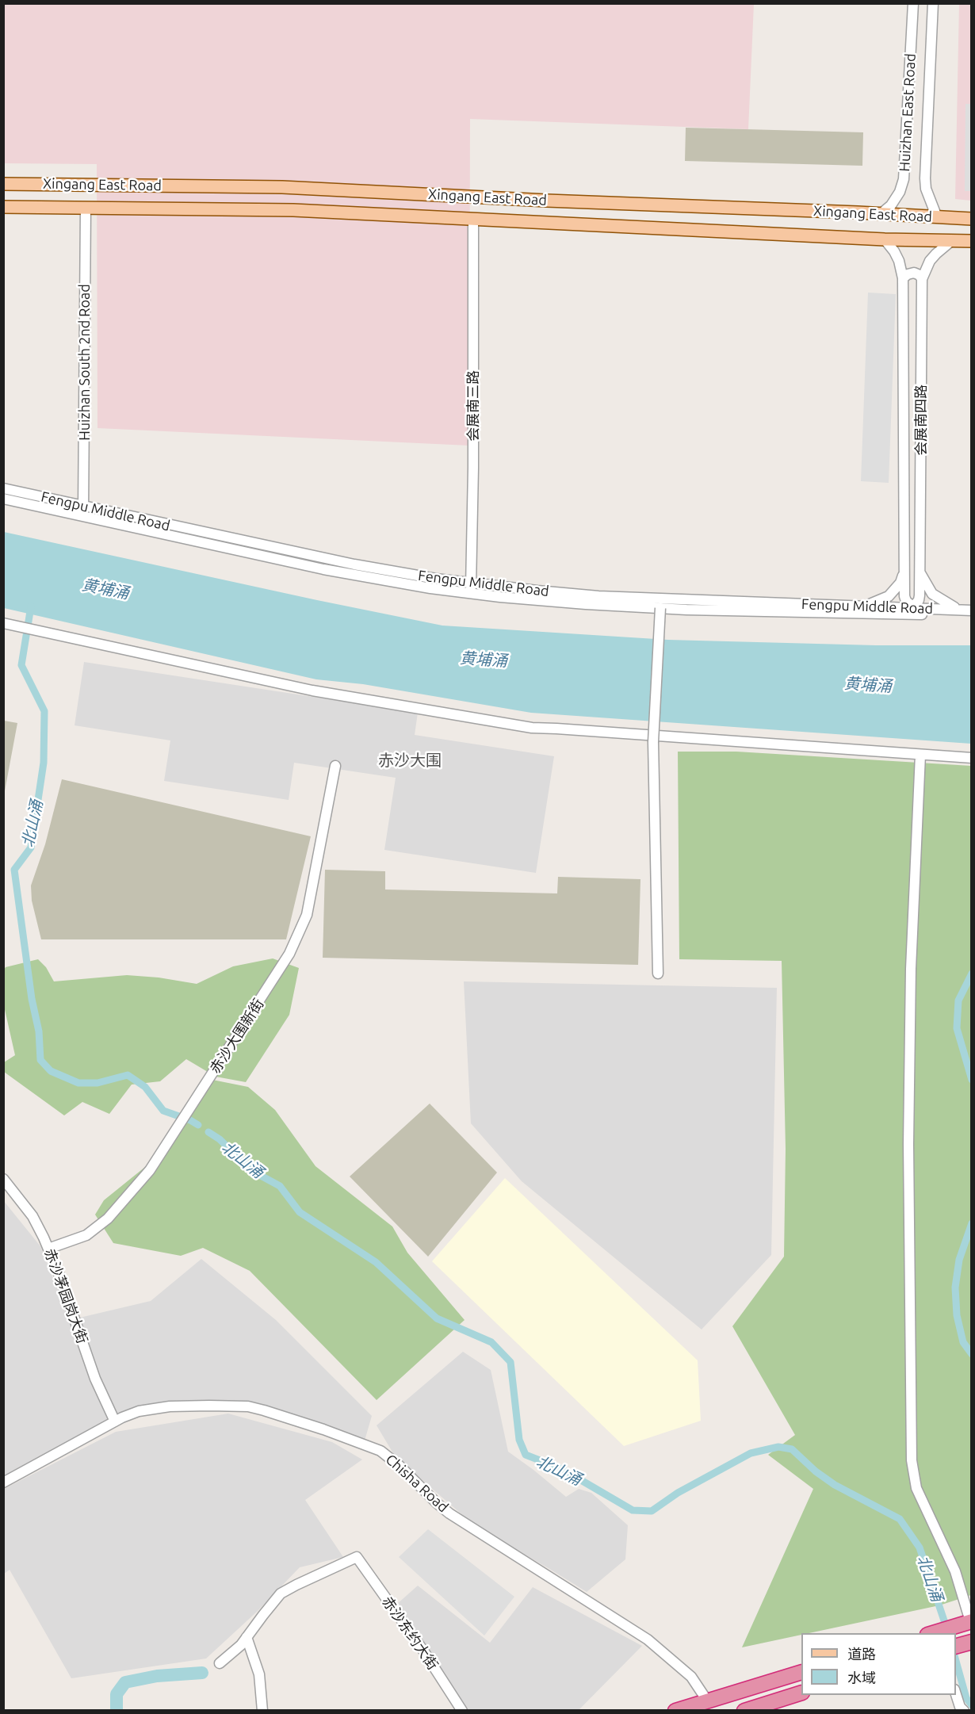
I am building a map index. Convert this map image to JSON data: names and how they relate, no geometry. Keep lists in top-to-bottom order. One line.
{"streets":{"main road":["Xingang East Road"],"street":["Huizhan East Road","Huizhan South 2nd Road","会展南三路","会展南四路","Fengpu Middle Road","赤沙大围新街","赤沙茅园岗大街","Chisha Road","赤沙东约大街"]},"crossings":[["Huizhan East Road","Xingang East Road"],["Xingang East Road","Huizhan South 2nd Road"],["Xingang East Road","会展南三路"],["Xingang East Road","会展南四路"],["Huizhan South 2nd Road","Fengpu Middle Road"],["会展南三路","Fengpu Middle Road"],["会展南四路","Fengpu Middle Road"],["赤沙大围新街","赤沙茅园岗大街"],["赤沙茅园岗大街","Chisha Road"]],"districts":["赤沙大围"],"water":["黄埔涌","北山涌"],"legend":["道路","水域"]}
